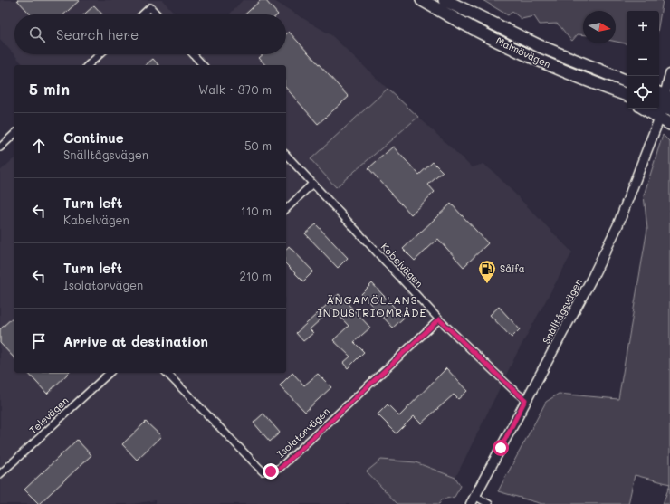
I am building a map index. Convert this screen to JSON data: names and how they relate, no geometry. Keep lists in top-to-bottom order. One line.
{"streets":{"highway":["Malmövägen"],"street":["Kabelvägen","Snälltågsvägen","Televägen","Isolatorvägen"]},"crossings":[["Kabelvägen","Snälltågsvägen"],["Kabelvägen","Isolatorvägen"]],"districts":["ÄNGAMÖLLANS INDUSTRIOMRÅDE"],"places":{"fuel station":["Såifa"]},"north":"right","page":{"map_buttons":["+","−"],"search":"Search here","heading":["5 min","Walk · 370 m"],"list":[["Continue","Snälltågsvägen","50 m"],["Turn left","Kabelvägen","110 m"],["Turn left","Isolatorvägen","210 m"],"Arrive at destination"]}}
